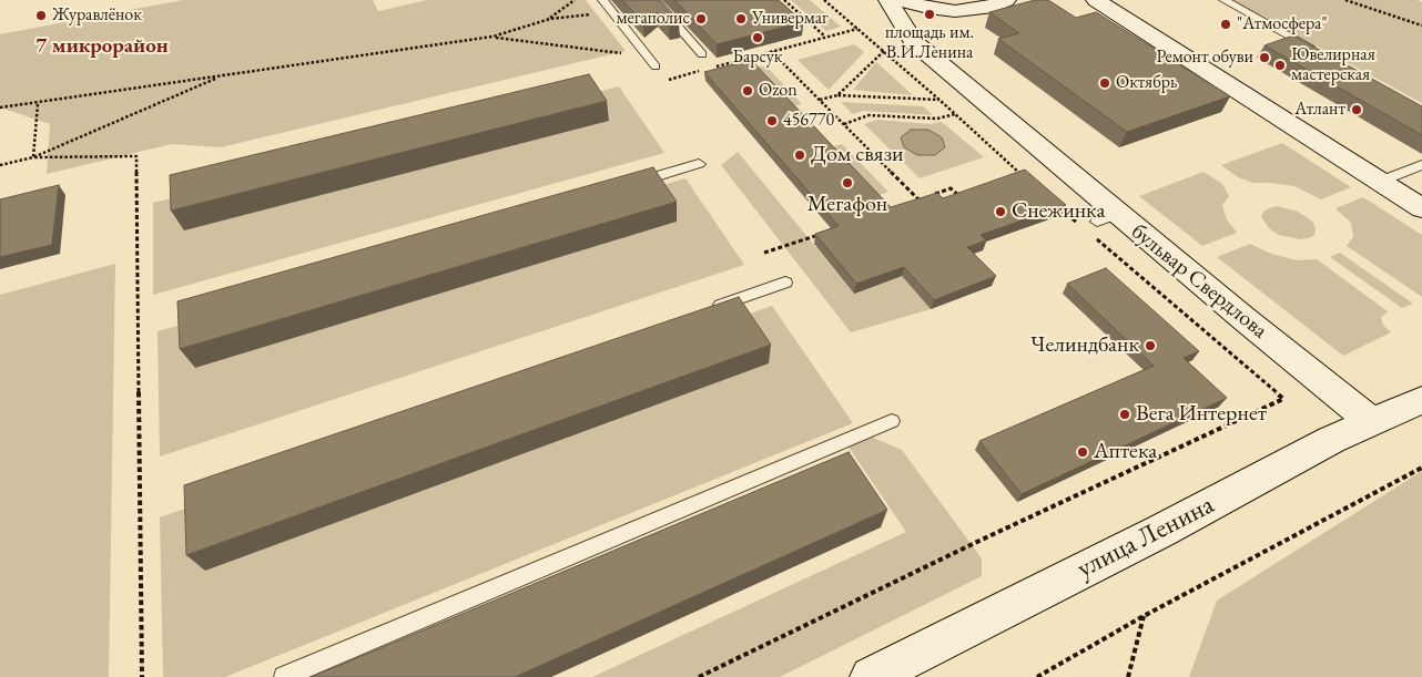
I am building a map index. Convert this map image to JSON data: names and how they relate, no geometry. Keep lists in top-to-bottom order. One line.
{"streets":{"street":["бульвар Свердлова","улица Ленина"]},"crossings":[["бульвар Свердлова","улица Ленина"]],"districts":["7 микрорайон"],"places":["площадь им. В.И.Ленина","Журавлёнок","мегаполис","Универмаг","\"Атмосфера\"","Барсук","Ремонт обуви","Ювелирная мастерская","Октябрь","Ozon","Атлант","456770","Дом связи","Мегафон","Снежинка","Челиндбанк","Вега Интернет","Аптека"]}
